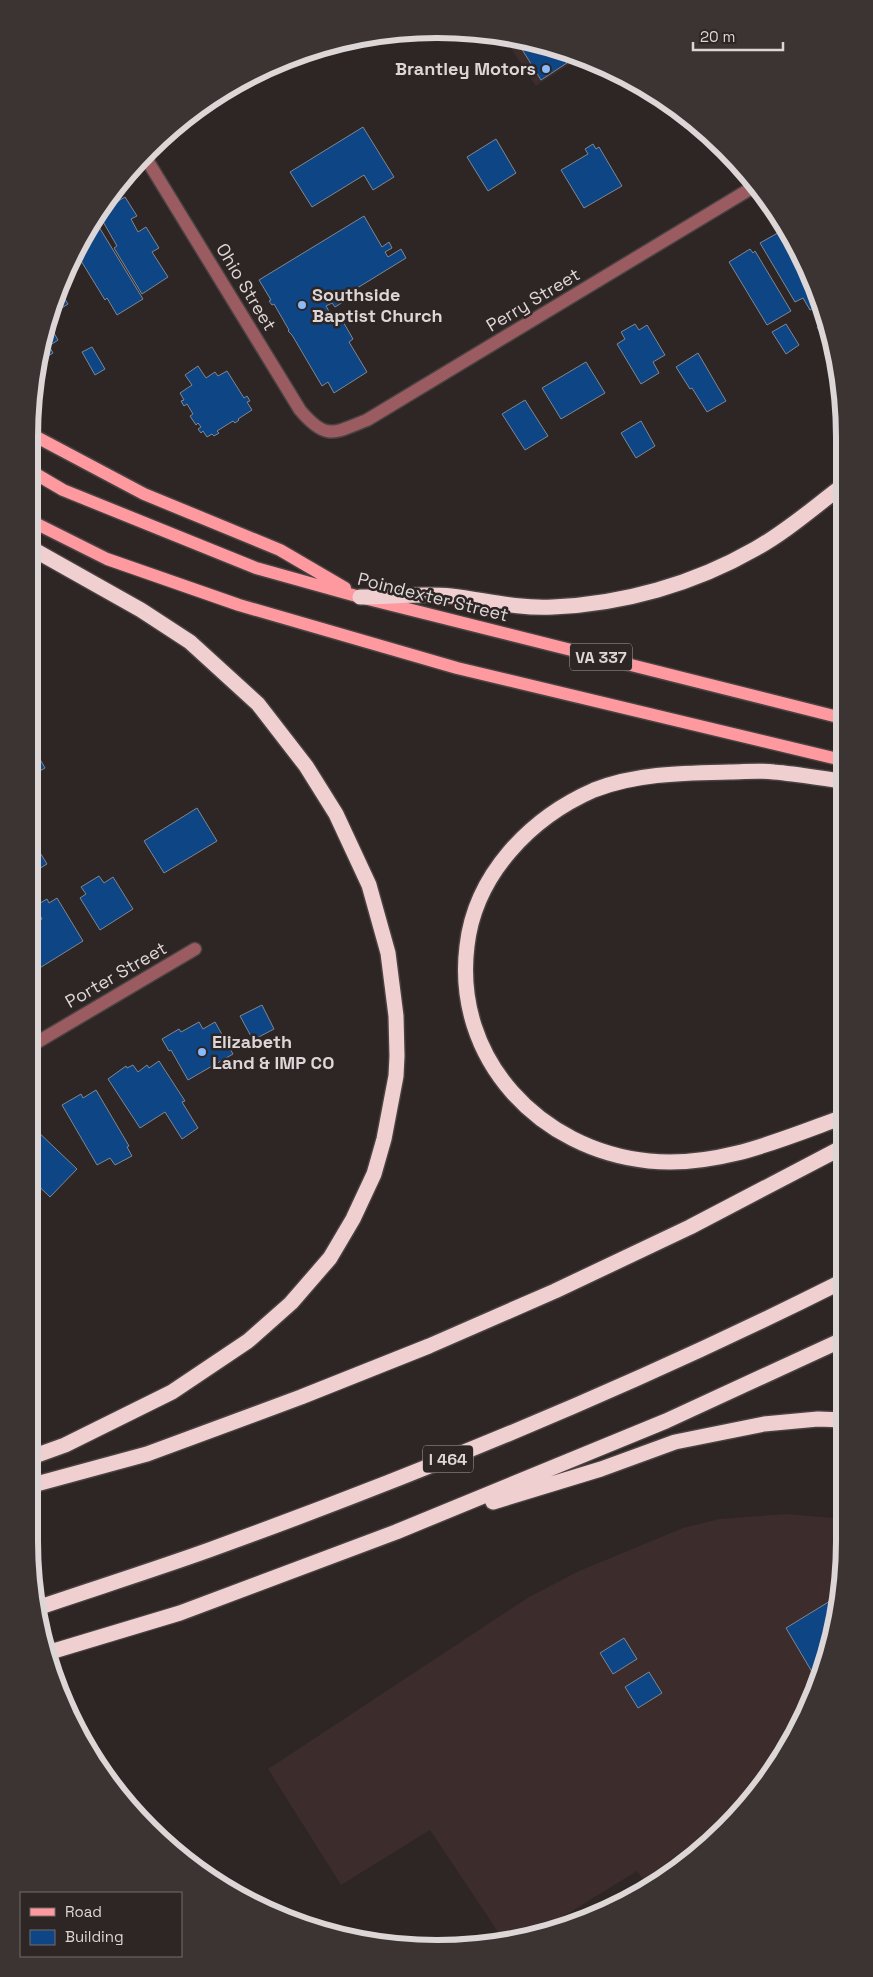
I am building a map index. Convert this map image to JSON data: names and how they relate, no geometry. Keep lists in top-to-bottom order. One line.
{"streets":{"highway":["I 464"],"main road":["Poindexter Street","VA 337"],"street":["Ohio Street","Perry Street","Porter Street"]},"crossings":[["Ohio Street","Perry Street"]],"places":["Brantley Motors","Southside Baptist Church","Elizabeth Land & IMP CO"],"legend":["Road","Building"],"scale_bar":"20 m"}
